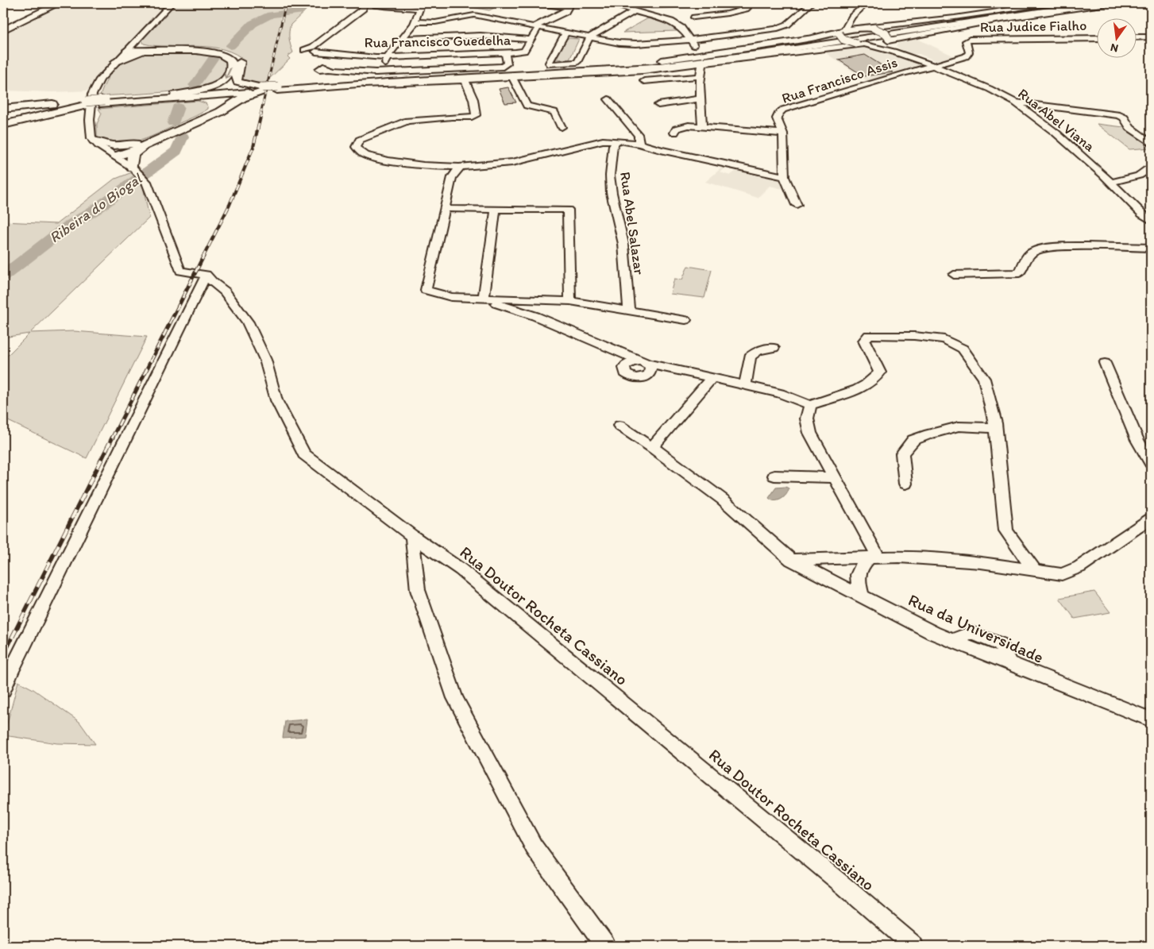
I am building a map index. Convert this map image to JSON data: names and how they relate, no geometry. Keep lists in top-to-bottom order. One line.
{"streets":{"street":["Rua Judice Fialho","Rua Francisco Guedelha","Rua Francisco Assis","Rua Abel Viana","Rua Abel Salazar","Rua Doutor Rocheta Cassiano","Rua da Universidade"]},"crossings":[["Rua Judice Fialho","Rua Francisco Assis"],["Rua Judice Fialho","Rua Abel Viana"],["Rua Francisco Assis","Rua Abel Viana"]],"water":["Ribeira do Biogal"],"north":"bottom"}
